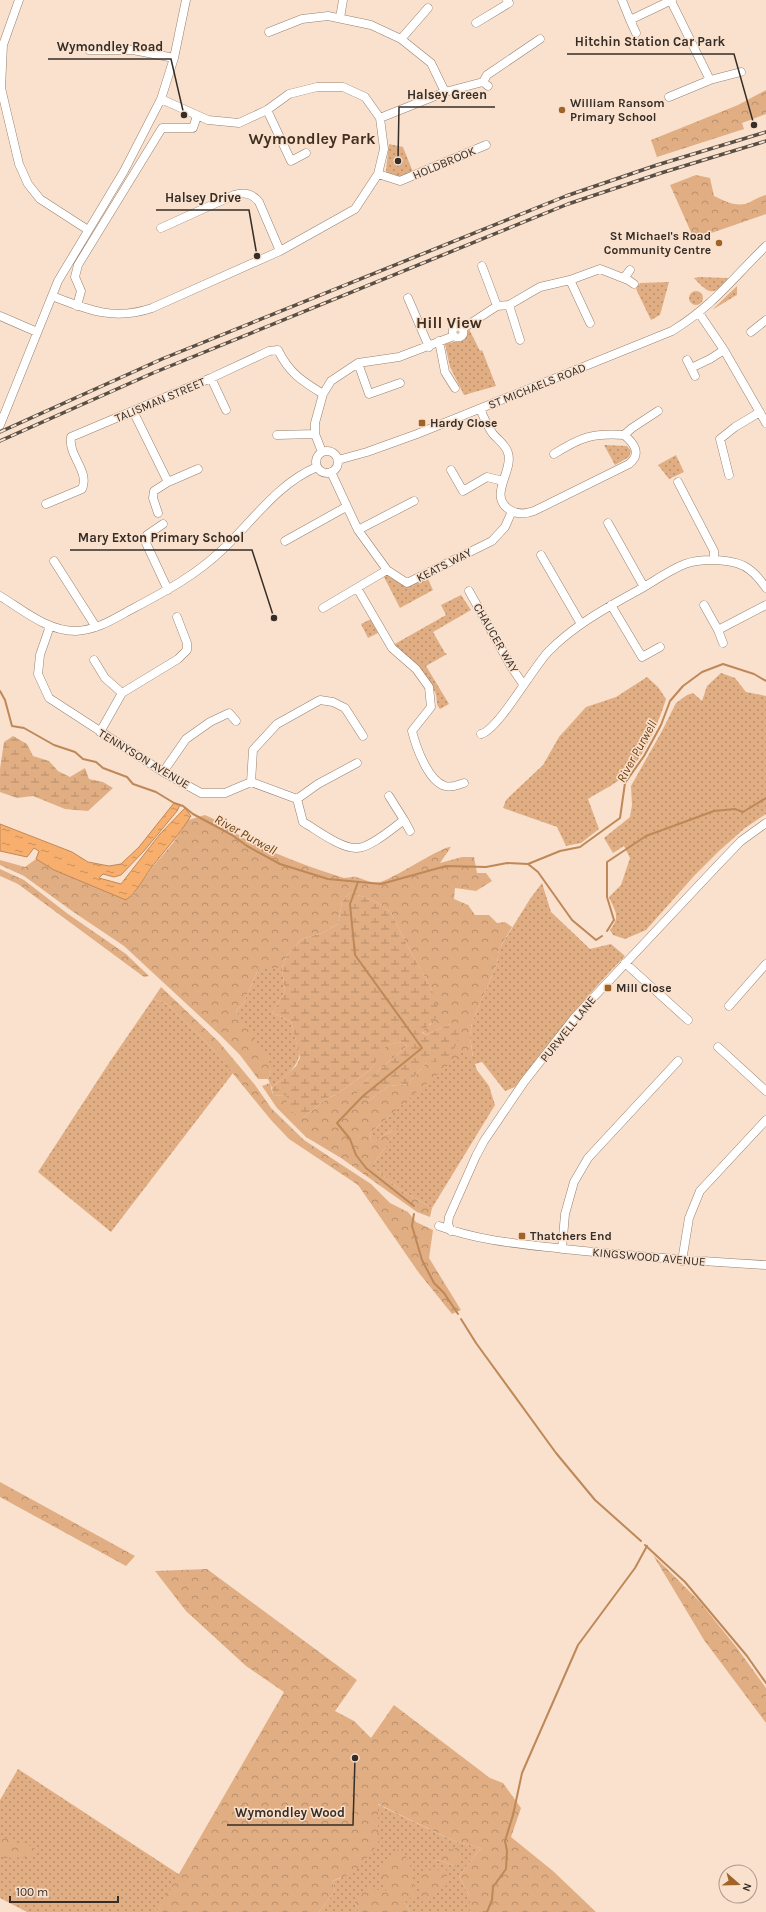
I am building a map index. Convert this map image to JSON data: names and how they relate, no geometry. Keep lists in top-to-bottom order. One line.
{"streets":{"street":["HOLDBROOK","ST MICHAELS ROAD","TALISMAN STREET","KEATS WAY","CHAUCER WAY","TENNYSON AVENUE","PURWELL LANE","KINGSWOOD AVENUE"]},"crossings":[["ST MICHAELS ROAD","KEATS WAY"],["PURWELL LANE","KINGSWOOD AVENUE"]],"districts":["Wymondley Park","Hill View"],"water":["River Purwell"],"places":{"other":["William Ransom Primary School","Wymondley Road","Hitchin Station Car Park","Halsey Green","St Michael's Road Community Centre","Halsey Drive","Mary Exton Primary School","Wymondley Wood"],"transit":["Hardy Close","Mill Close","Thatchers End"]},"scale_bar":"100 m","north":"right"}
